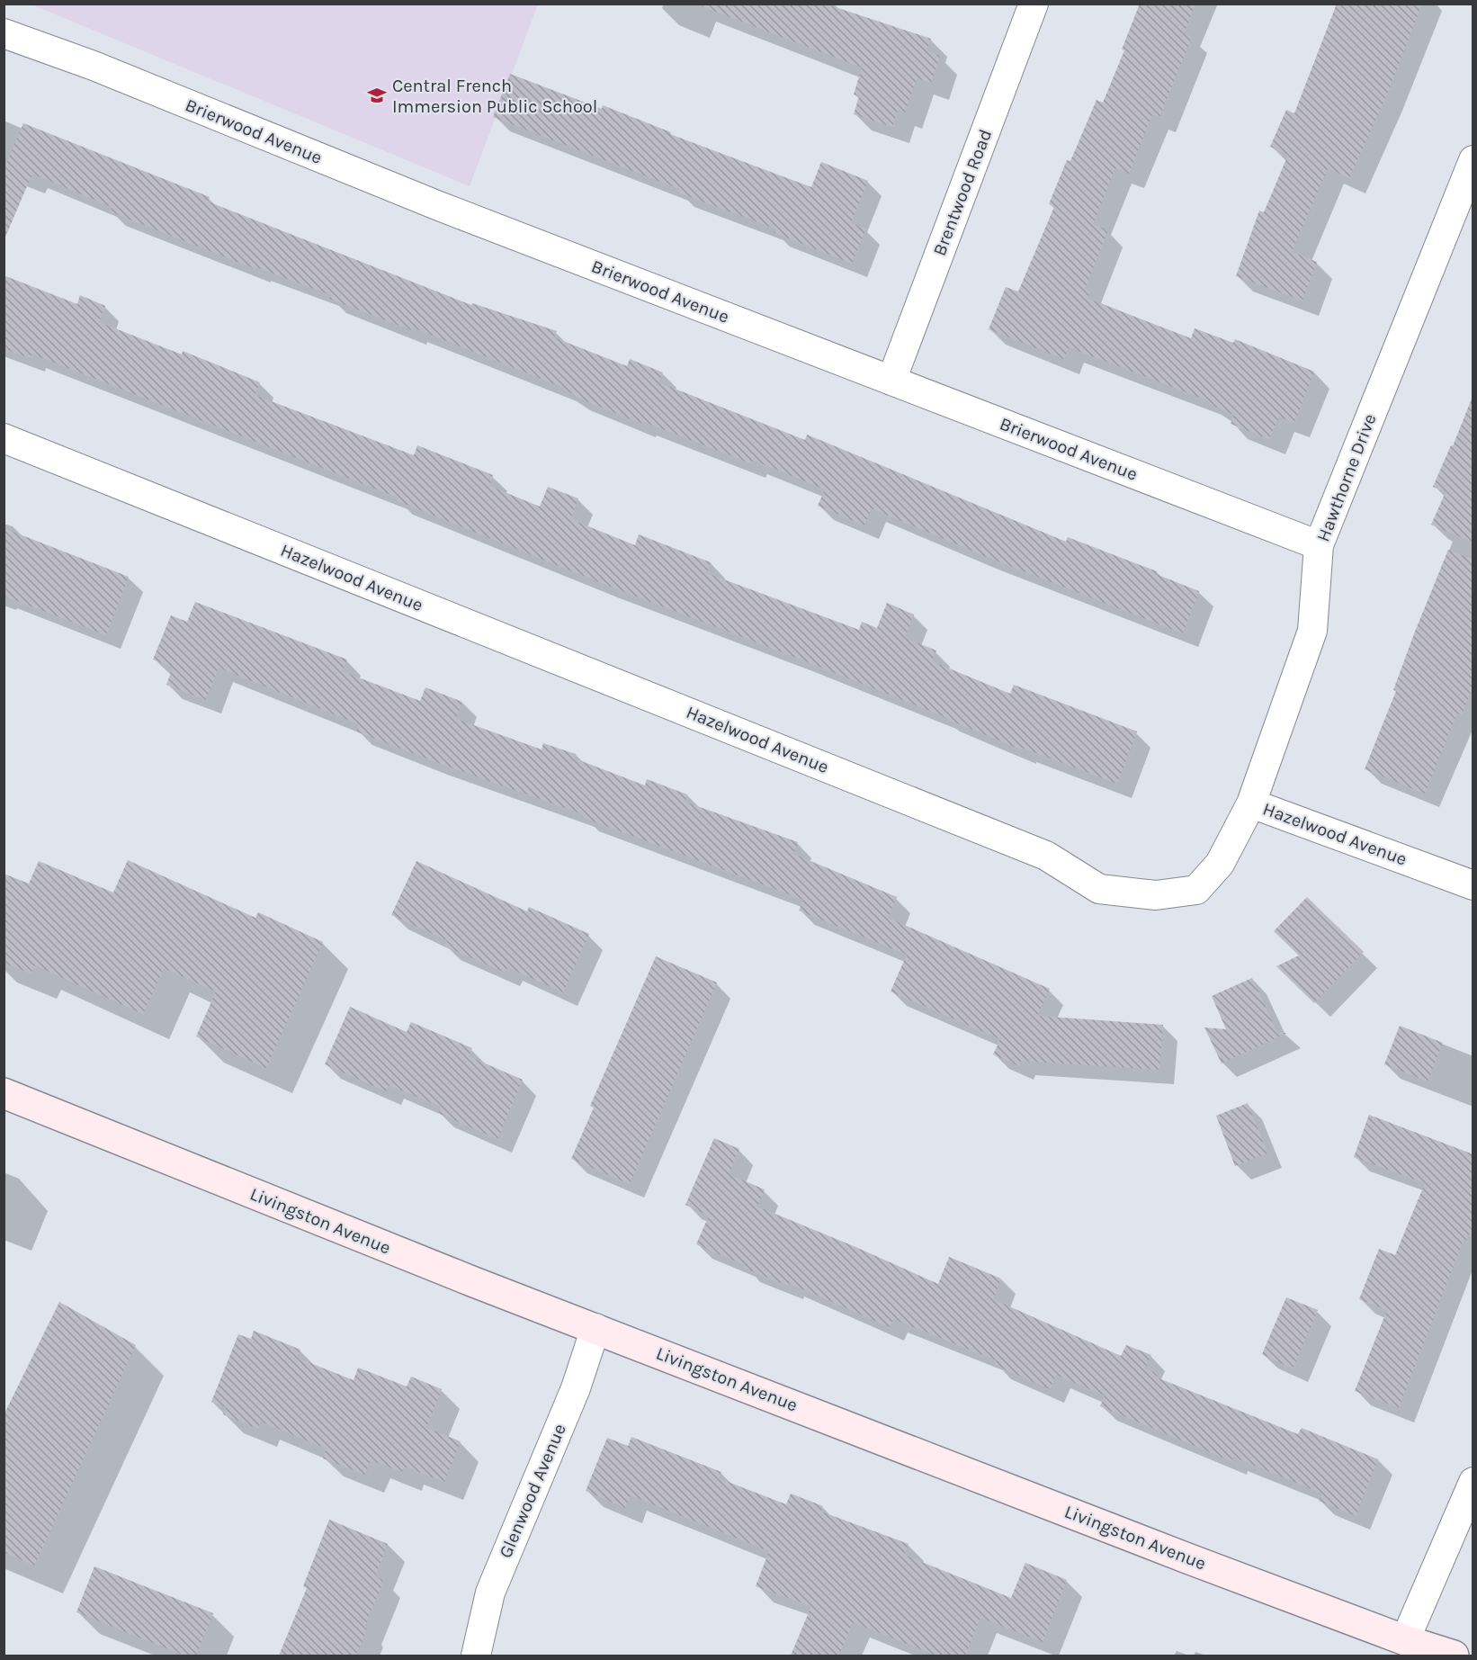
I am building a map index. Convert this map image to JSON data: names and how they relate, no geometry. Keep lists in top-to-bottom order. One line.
{"streets":{"main road":["Livingston Avenue"],"street":["Brierwood Avenue","Brentwood Road","Hawthorne Drive","Hazelwood Avenue","Glenwood Avenue"]},"crossings":[["Brierwood Avenue","Brentwood Road"],["Brierwood Avenue","Hawthorne Drive"],["Hawthorne Drive","Hazelwood Avenue"],["Livingston Avenue","Glenwood Avenue"]],"places":{"school or university":["Central French Immersion Public School"]}}
